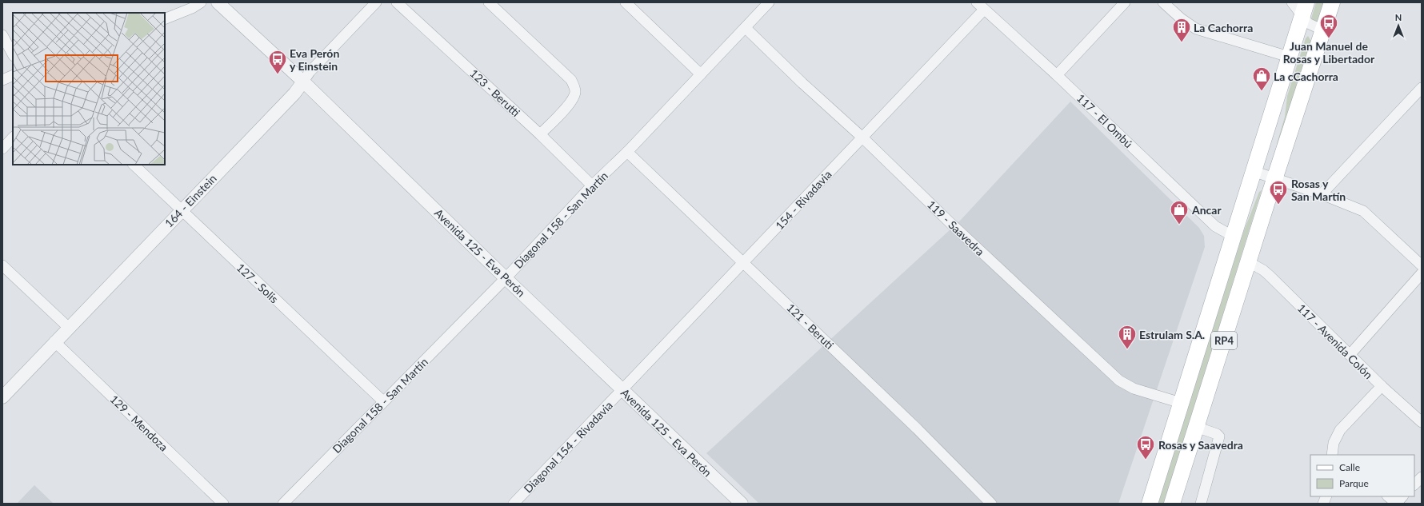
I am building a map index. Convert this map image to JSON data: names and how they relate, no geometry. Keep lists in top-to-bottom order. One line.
{"streets":{"main road":["RP4"],"street":["123 - Berutti","117 - El Ombú","154 - Rivadavia","164 - Einstein","Diagonal 158 - San Martín","119 - Saavedra","Avenida 125 - Eva Perón","127 - Solis","121 - Beruti","117 - Avenida Colón","129 - Mendoza","Diagonal 154 - Rivadavia"]},"crossings":[["123 - Berutti","Diagonal 158 - San Martín"],["117 - El Ombú","154 - Rivadavia"],["117 - El Ombú","RP4"],["154 - Rivadavia","119 - Saavedra"],["154 - Rivadavia","Avenida 125 - Eva Perón"],["154 - Rivadavia","121 - Beruti"],["154 - Rivadavia","Diagonal 154 - Rivadavia"],["164 - Einstein","Avenida 125 - Eva Perón"],["164 - Einstein","127 - Solis"],["164 - Einstein","129 - Mendoza"],["Diagonal 158 - San Martín","119 - Saavedra"],["Diagonal 158 - San Martín","Avenida 125 - Eva Perón"],["Diagonal 158 - San Martín","127 - Solis"],["Diagonal 158 - San Martín","121 - Beruti"],["119 - Saavedra","RP4"],["Avenida 125 - Eva Perón","Diagonal 154 - Rivadavia"],["RP4","117 - Avenida Colón"]],"places":{"bus stop":["Juan Manuel de Rosas y Libertador","Eva Perón y Einstein","Rosas y San Martín","Rosas y Saavedra"],"building":["La Cachorra","Estrulam S.A."],"shop":["La cCachorra","Ancar"]},"legend":["Calle","Parque"],"north":"top"}
